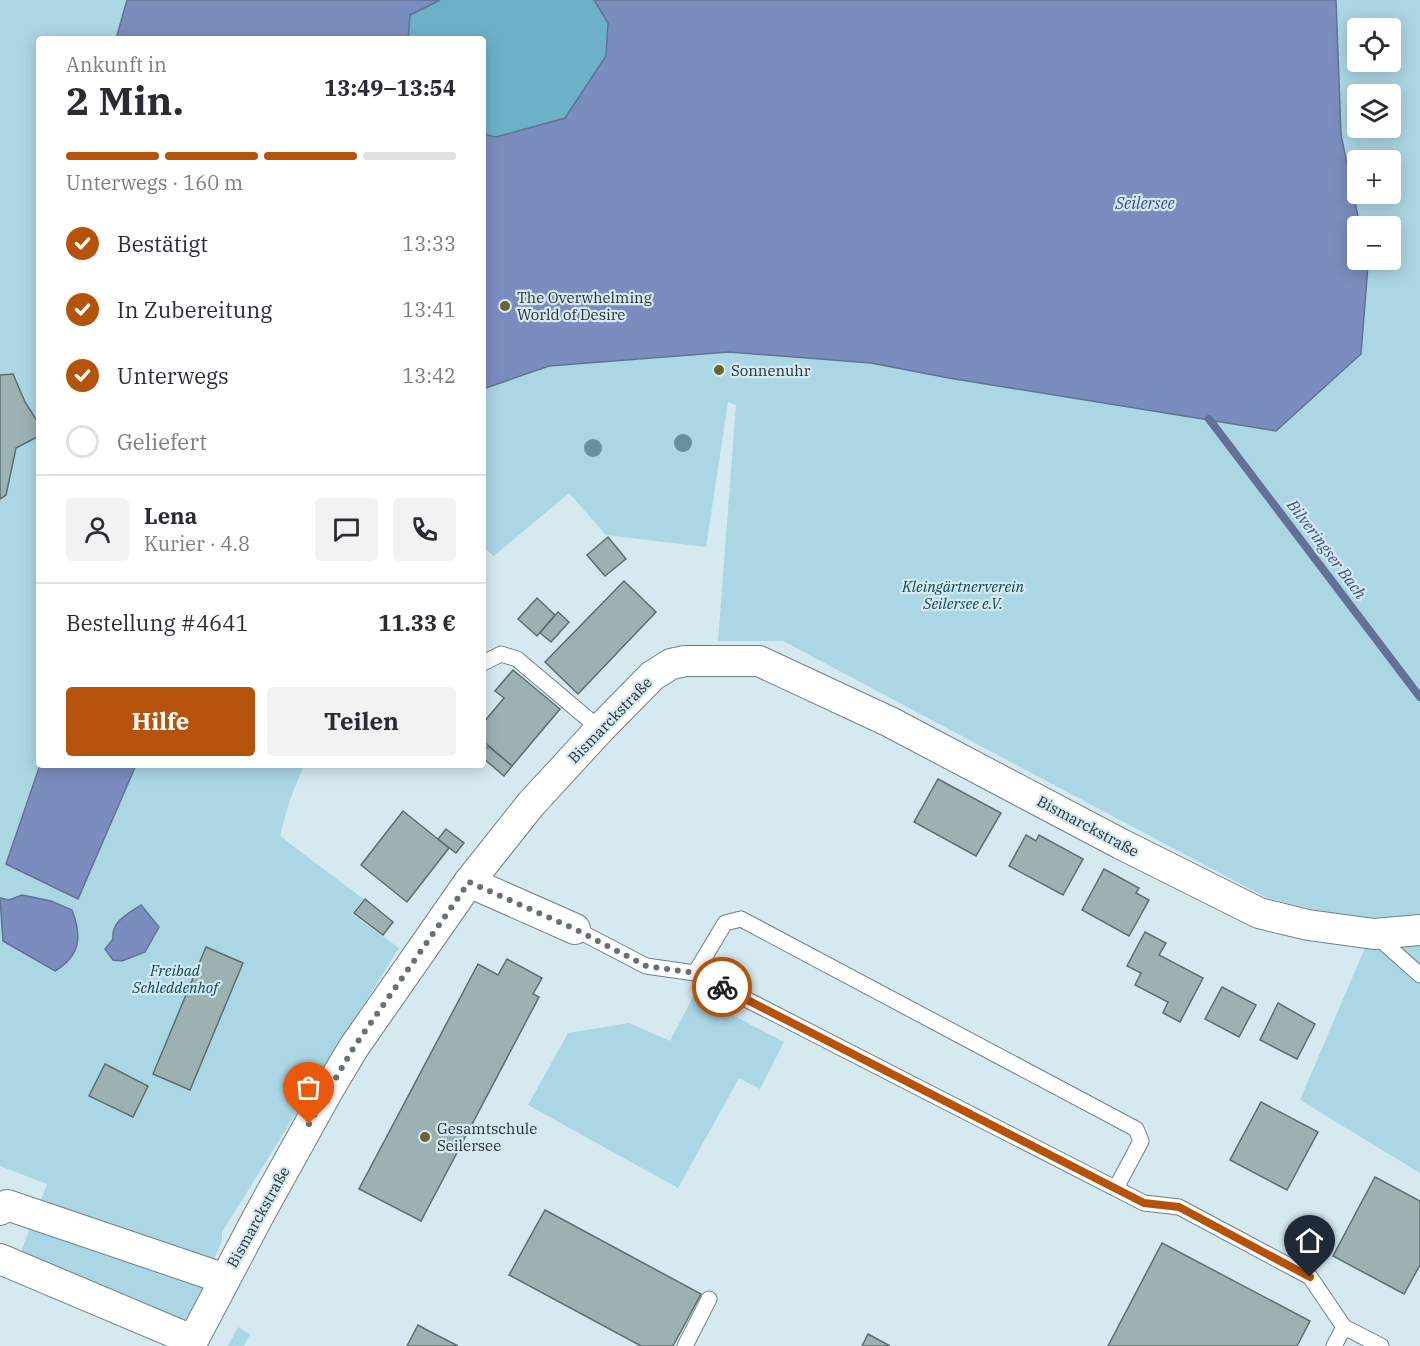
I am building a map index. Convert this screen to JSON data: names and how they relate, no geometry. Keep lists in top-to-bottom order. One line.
{"streets":{"street":["Bismarckstraße"]},"water":["Seilersee","Bilveringser Bach"],"parks":["Kleingärtnerverein Seilersee e.V.","Freibad Schleddenhof"],"places":["The Overwhelming World of Desire","Sonnenuhr","Gesamtschule Seilersee"],"page":{"map_buttons":["+","−"],"heading":["2 Min.","Ankunft in","13:49–13:54"],"panel":["Lena","Kurier · 4.8","Bestellung #4641","11.33 €"],"bar":"Unterwegs · 160 m","list":[["Bestätigt","13:33"],["In Zubereitung","13:41"],["Unterwegs","13:42"],"Geliefert"],"buttons":["Hilfe","Teilen"]}}
